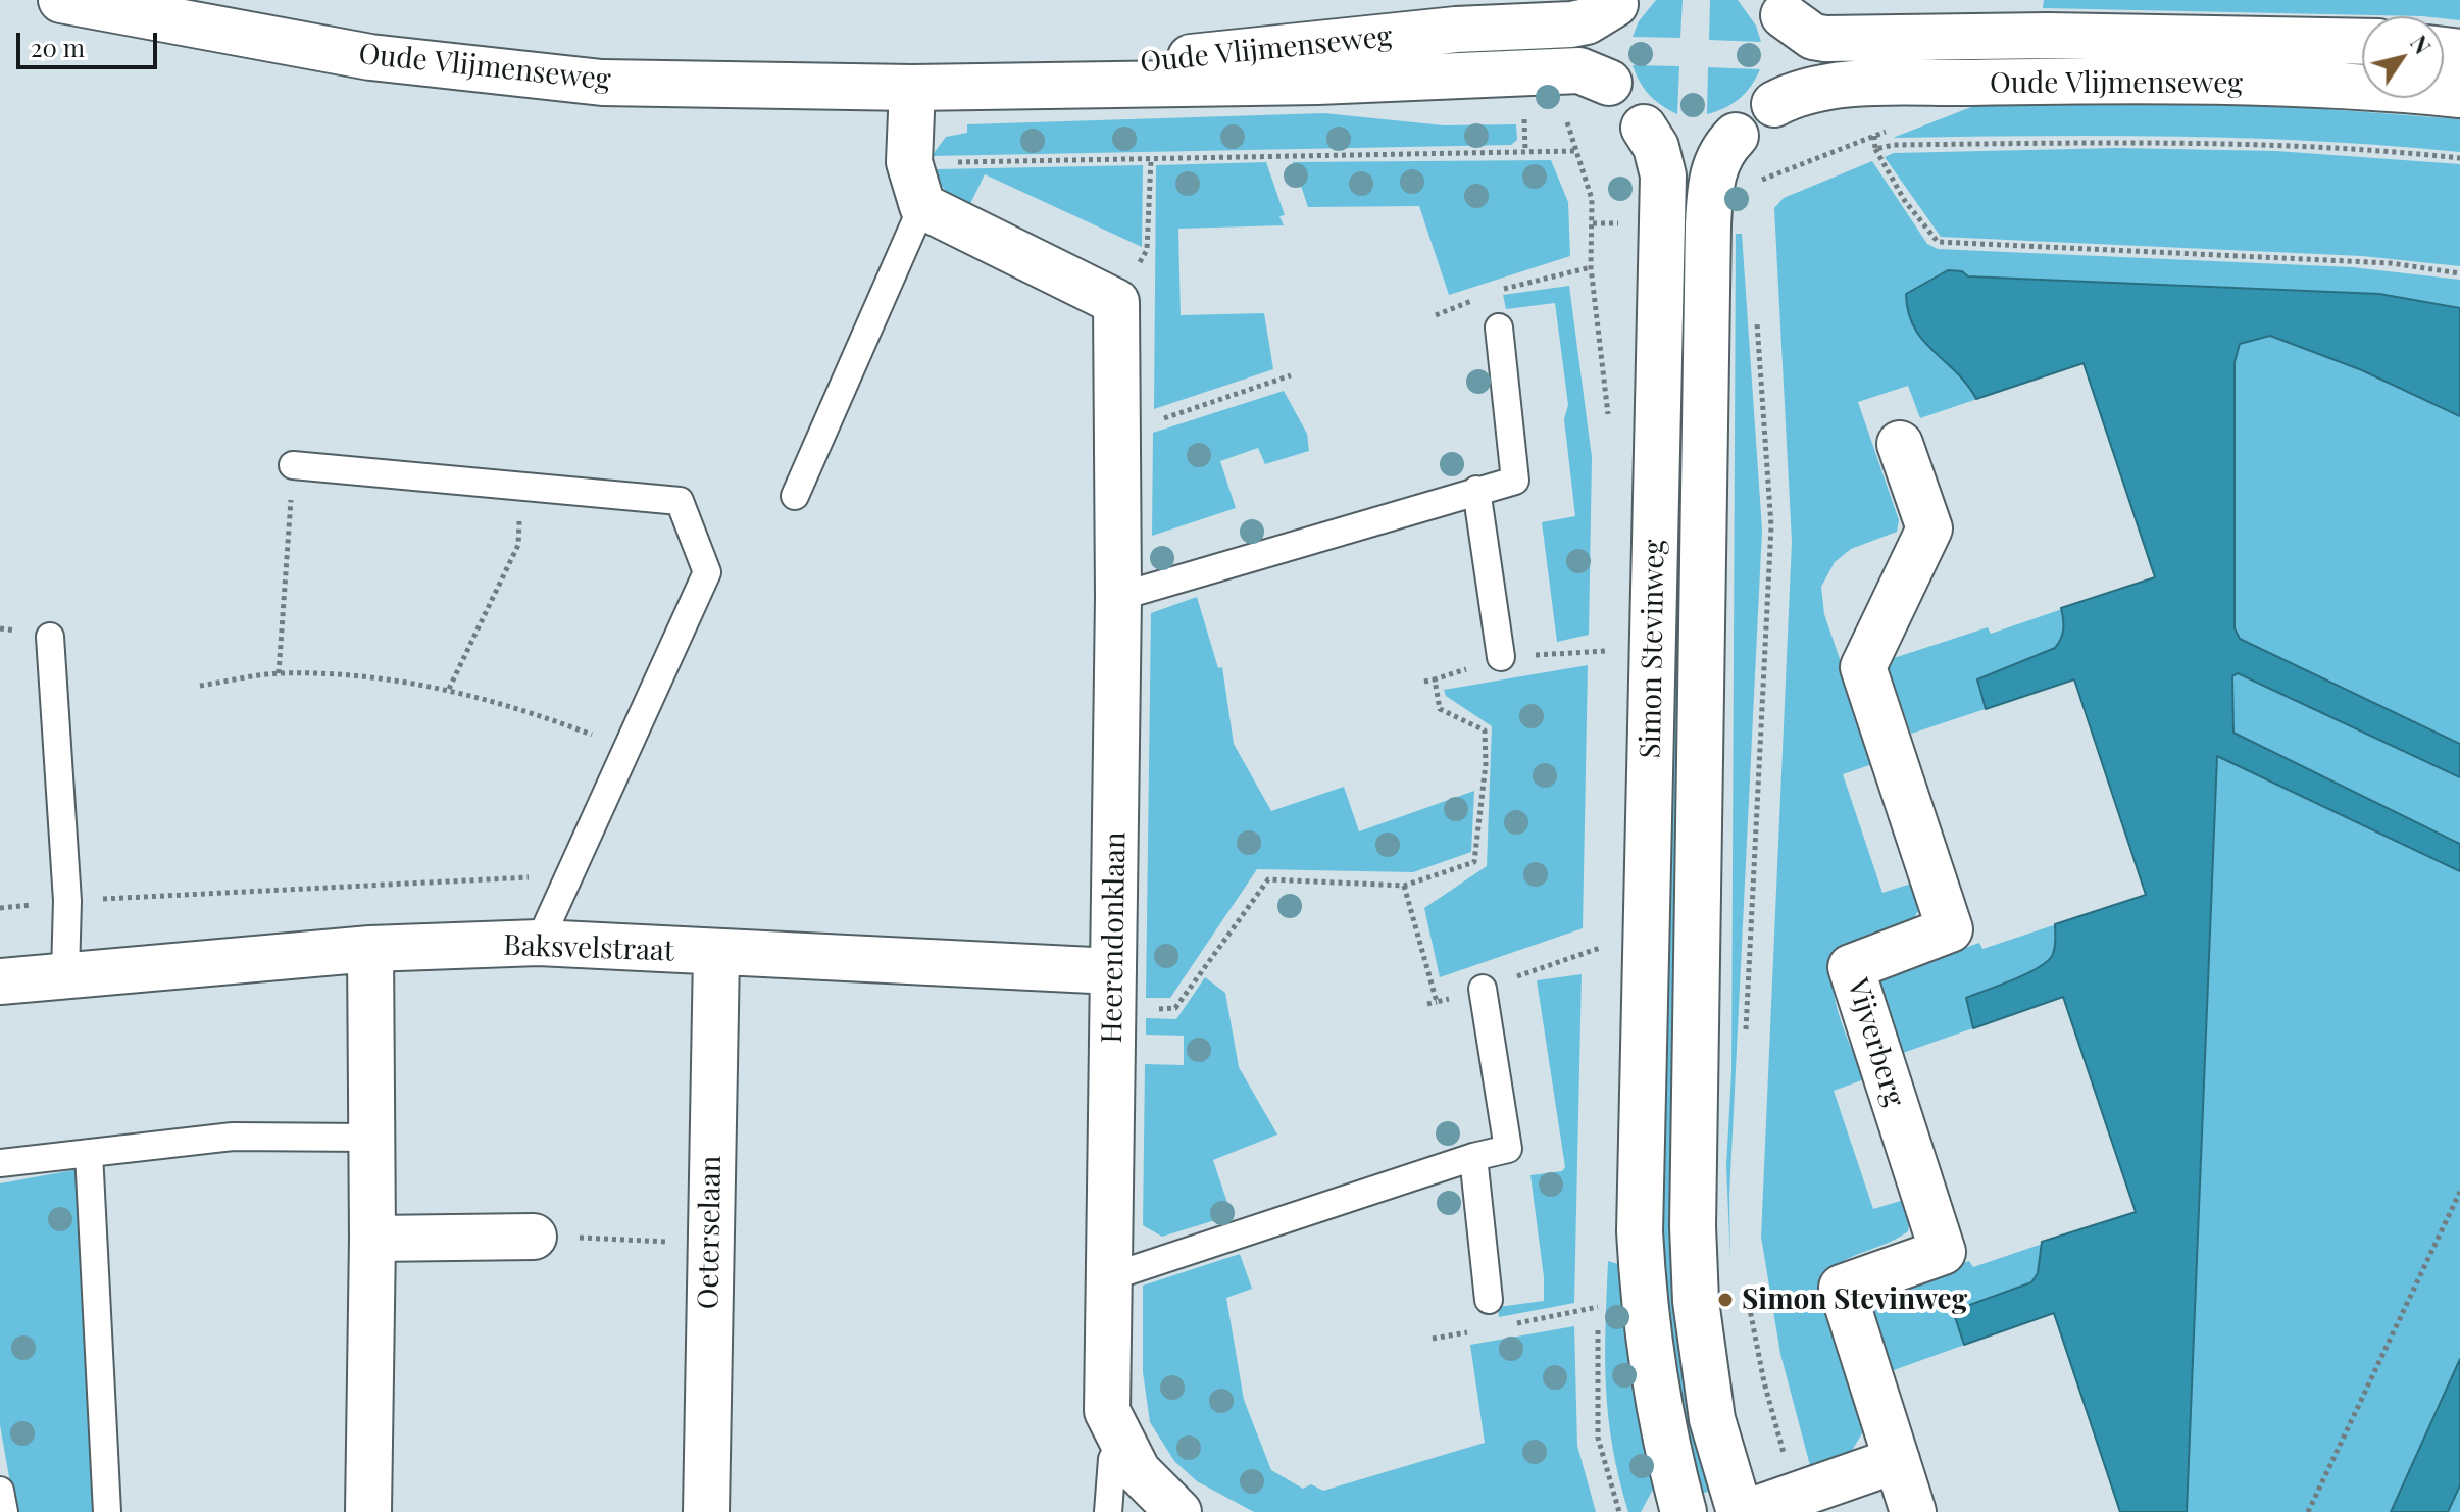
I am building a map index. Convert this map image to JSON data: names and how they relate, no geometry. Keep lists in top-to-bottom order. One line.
{"streets":{"street":["Oude Vlijmenseweg","Simon Stevinweg","Heerendonklaan","Baksvelstraat","Vijverberg","Oeterselaan"]},"crossings":[["Heerendonklaan","Baksvelstraat"],["Baksvelstraat","Oeterselaan"]],"places":["Simon Stevinweg"],"scale_bar":"20 m","north":"top right"}
